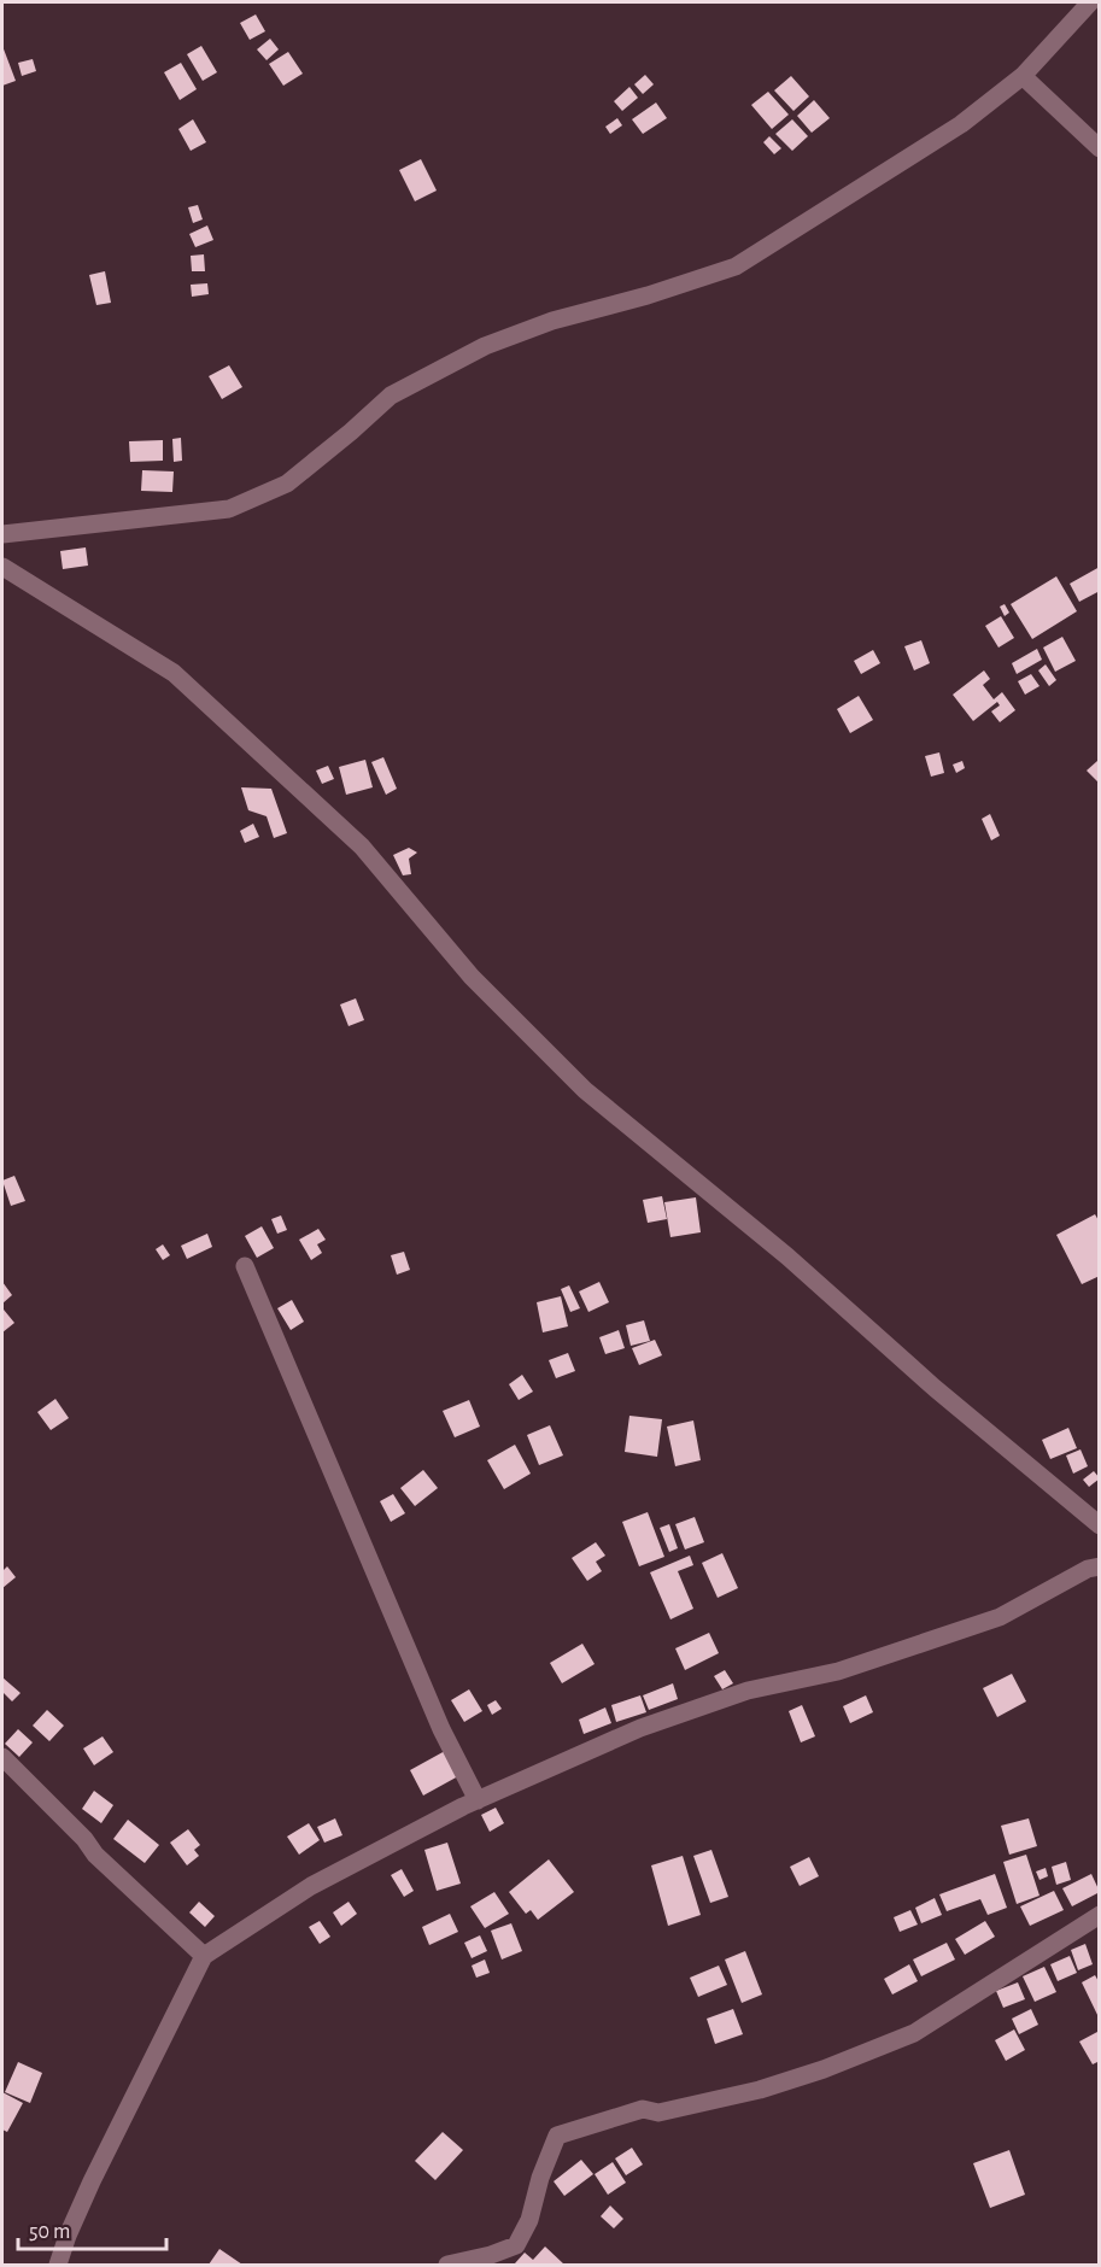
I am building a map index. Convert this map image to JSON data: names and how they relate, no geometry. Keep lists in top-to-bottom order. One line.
{"scale_bar":"50 m"}
